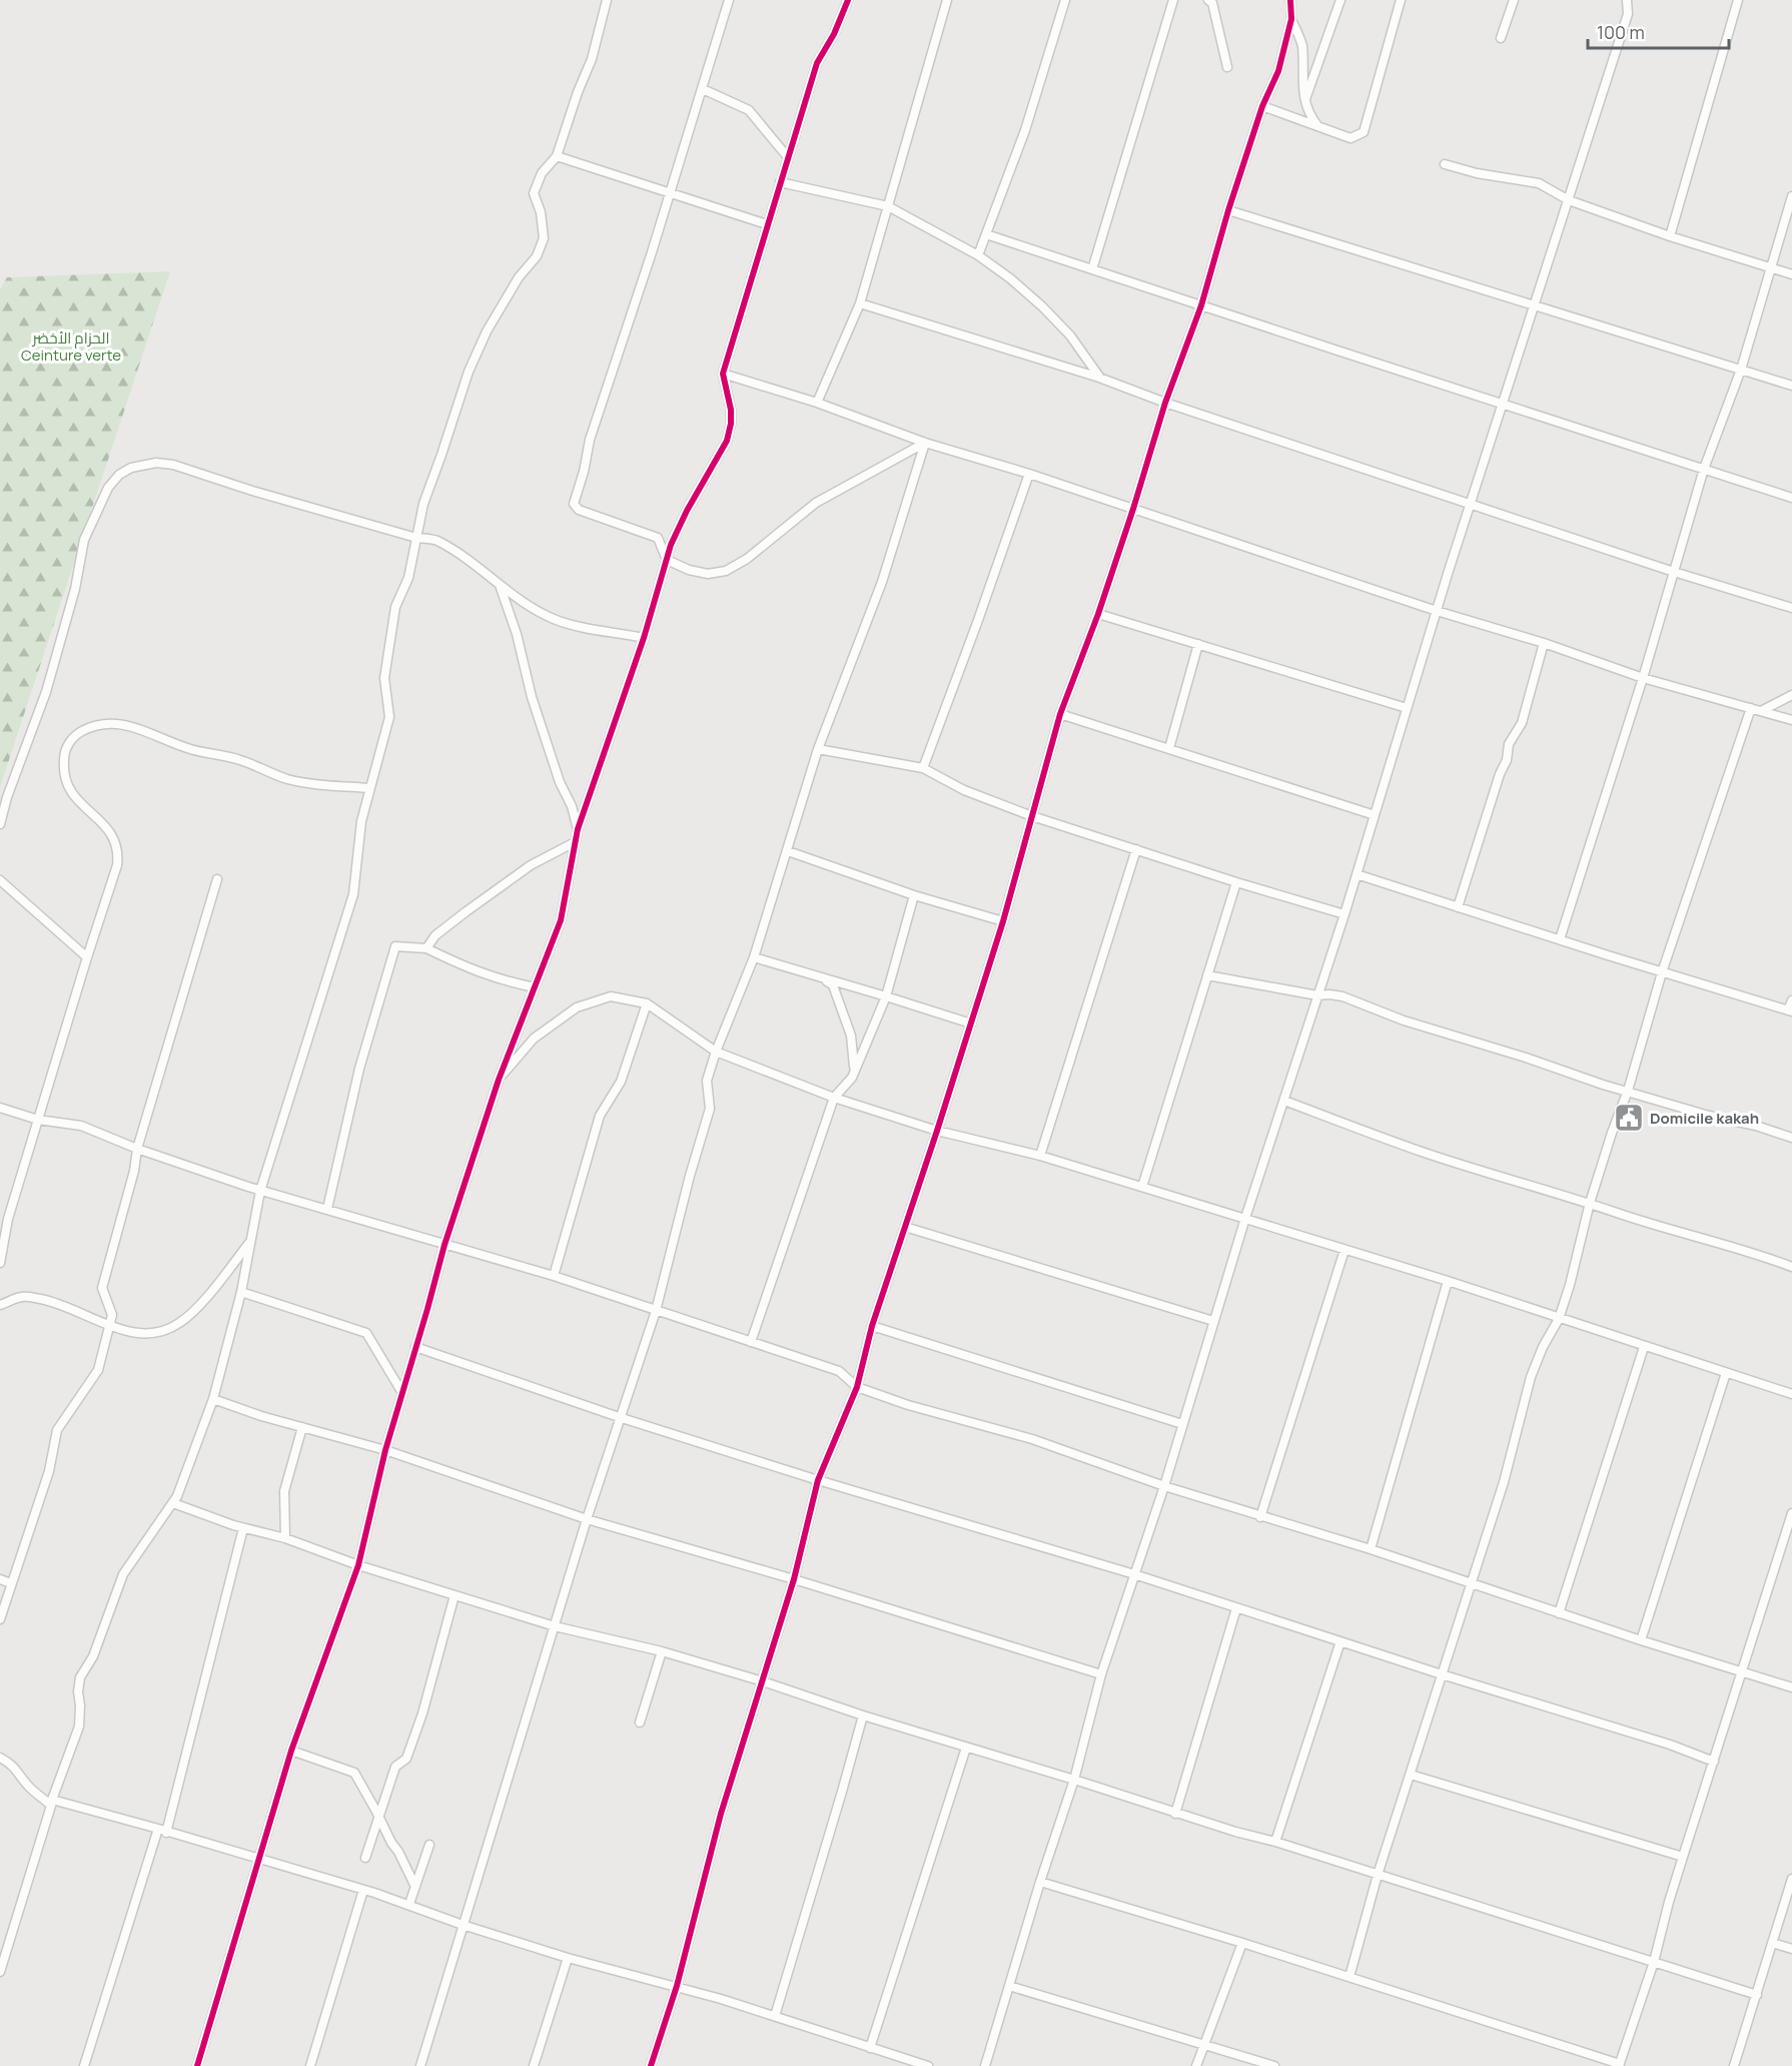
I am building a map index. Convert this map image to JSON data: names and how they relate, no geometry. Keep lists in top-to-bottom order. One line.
{"parks":["الحزام الأخضر Ceinture verte"],"places":{"public building":["Domicile kakah"]},"scale_bar":"100 m"}
